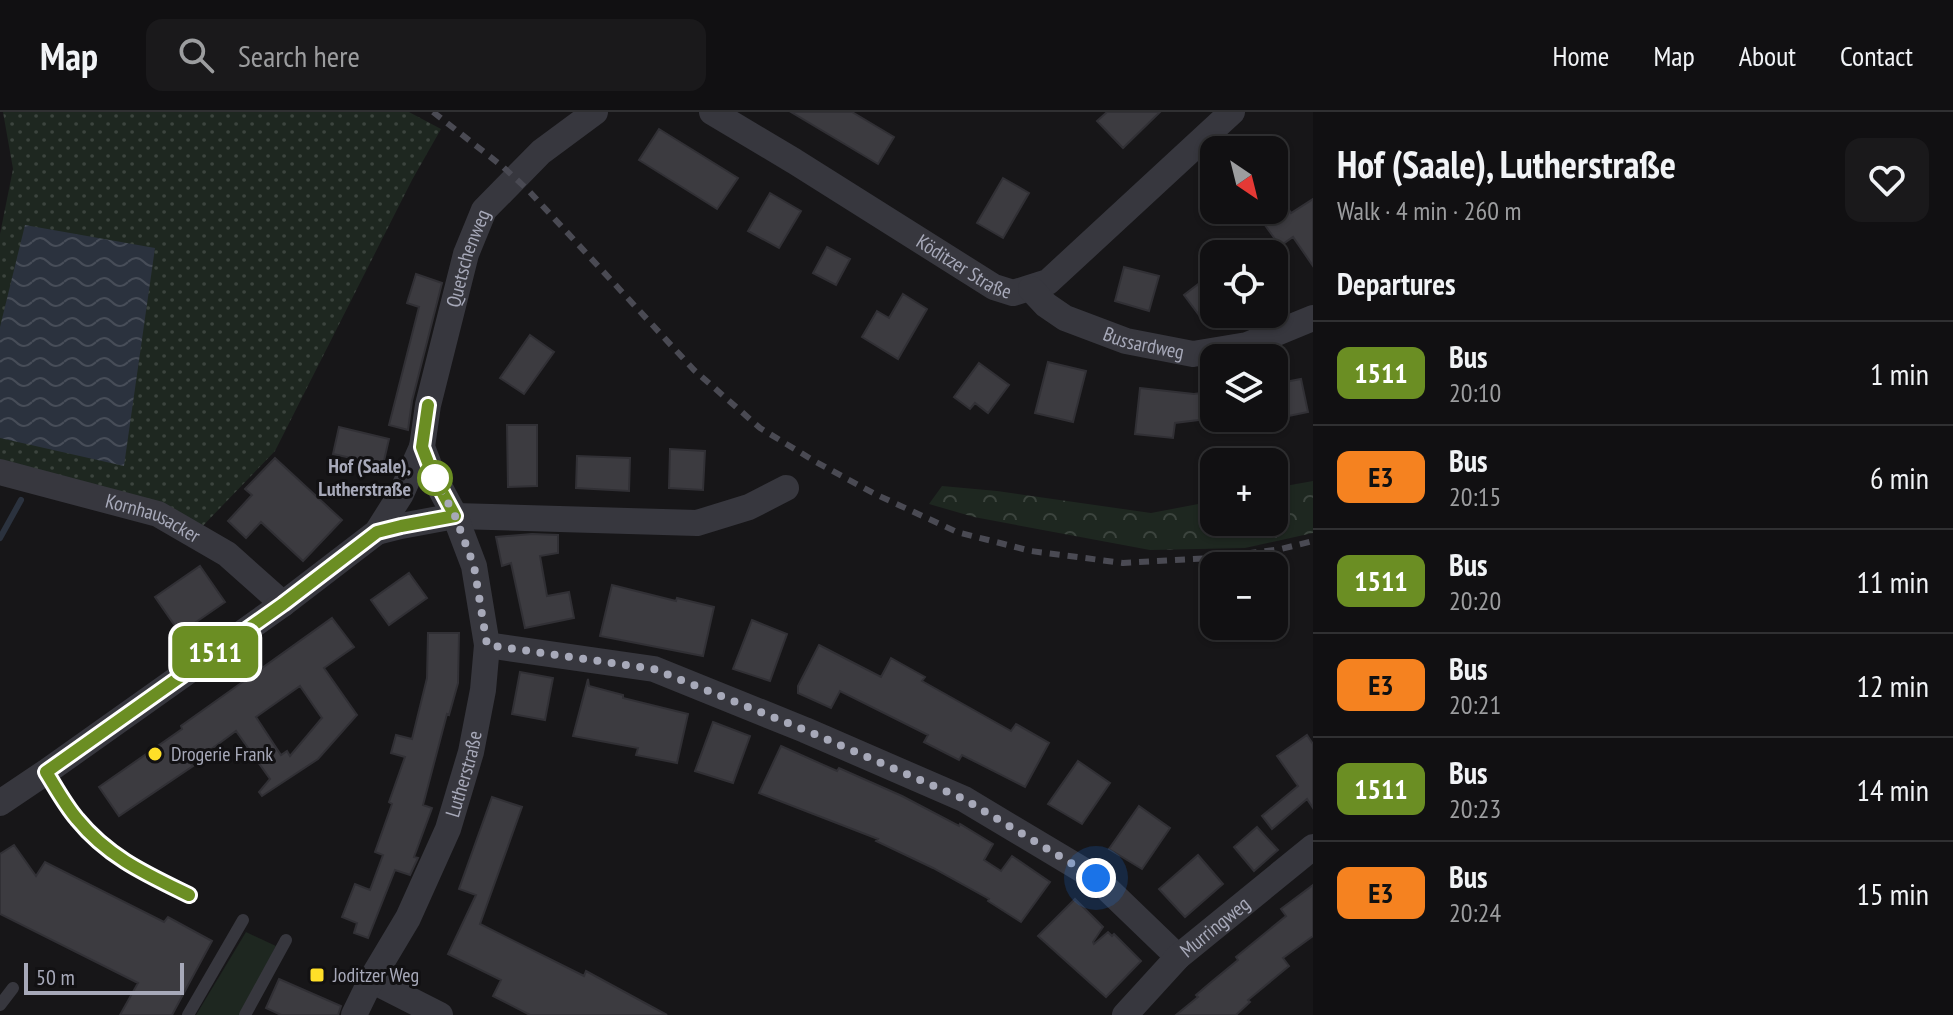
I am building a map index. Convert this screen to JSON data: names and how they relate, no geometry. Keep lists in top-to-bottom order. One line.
{"streets":{"street":["Quetschenweg","Köditzer Straße","Bussardweg","Kornhausacker","Lutherstraße","Murringweg"]},"crossings":[["Quetschenweg","Lutherstraße"],["Köditzer Straße","Bussardweg"]],"places":{"other":["Hof (Saale), Lutherstraße","Drogerie Frank"],"transit":["Joditzer Weg"]},"lines":["bus line 1511"],"scale_bar":"50 m","north":"bottom right","page":{"header":"Map","search":"Search here","nav":["Home","Map","About","Contact"],"on_map":"1511","heading":[["Hof (Saale), Lutherstraße","Walk · 4 min · 260 m"],"Departures"],"map_buttons":["+","−"],"list":[{"mark":"1511","name":"Bus","note":"20:10","value":"1 min"},{"mark":"E3","name":"Bus","note":"20:15","value":"6 min"},{"mark":"1511","name":"Bus","note":"20:20","value":"11 min"},{"mark":"E3","name":"Bus","note":"20:21","value":"12 min"},{"mark":"1511","name":"Bus","note":"20:23","value":"14 min"},{"mark":"E3","name":"Bus","note":"20:24","value":"15 min"}],"scale":"50 m"}}
